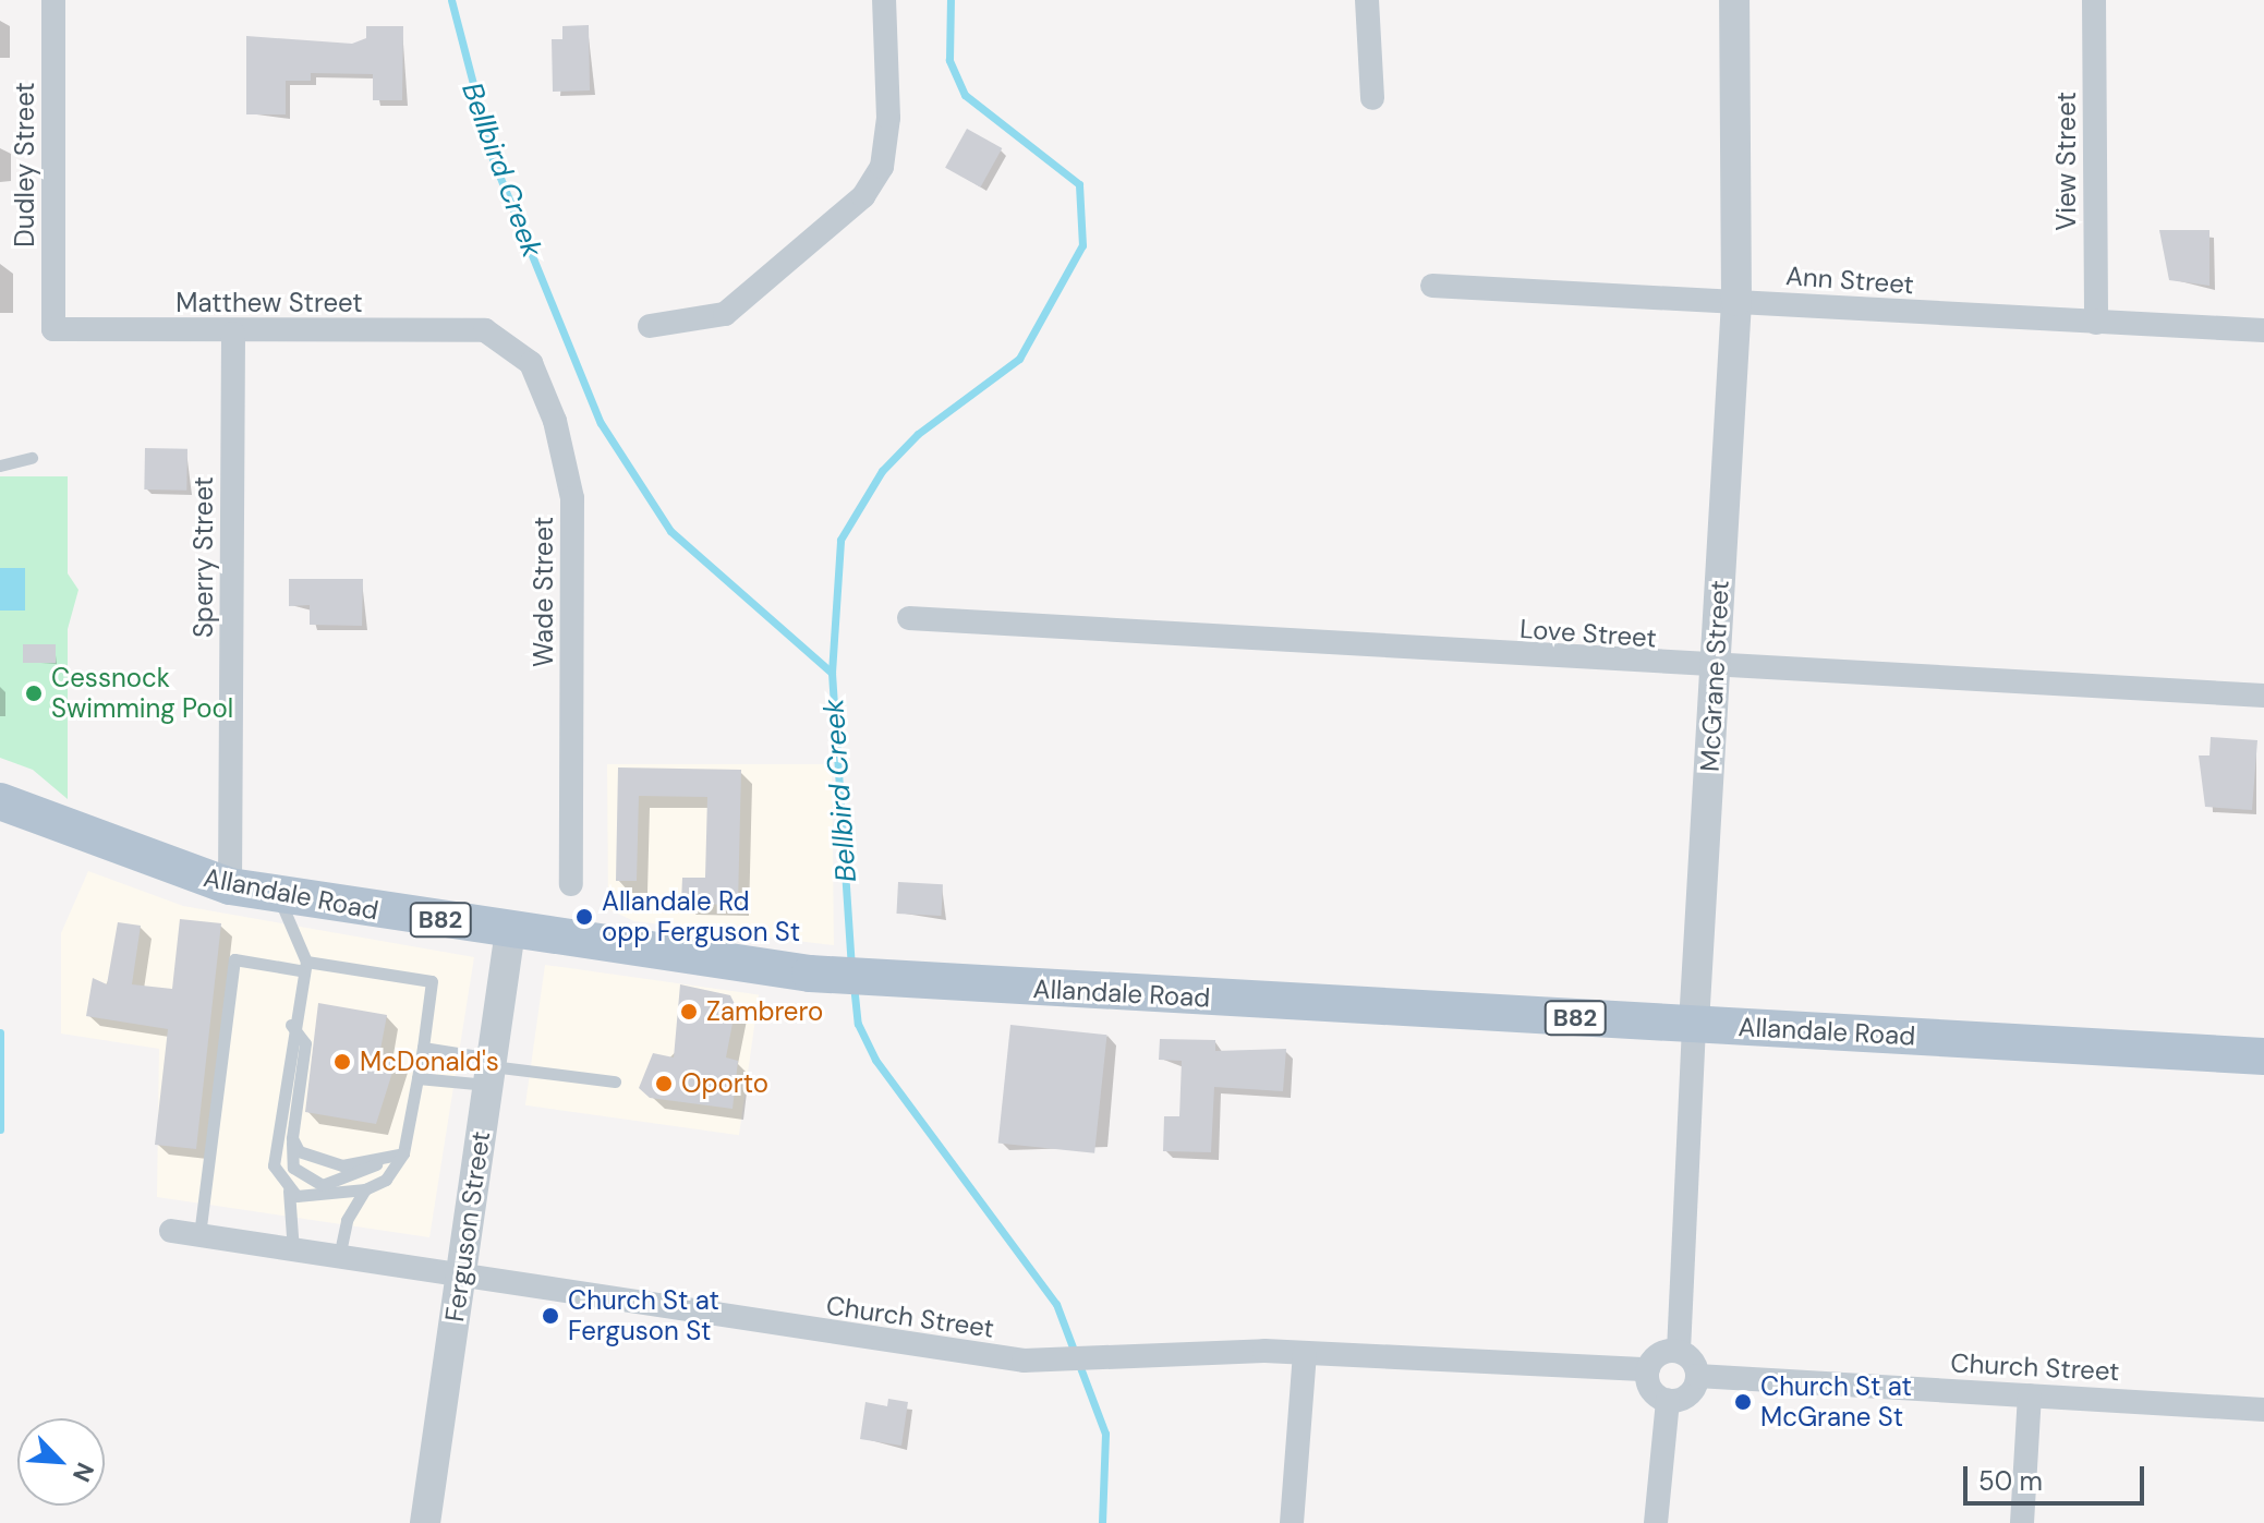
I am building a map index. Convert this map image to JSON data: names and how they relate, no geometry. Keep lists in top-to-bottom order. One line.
{"streets":{"main road":["Allandale Road","B82"],"street":["View Street","Dudley Street","Ann Street","Matthew Street","Sperry Street","Wade Street","Love Street","McGrane Street","Ferguson Street","Church Street"]},"crossings":[["View Street","Ann Street"],["Dudley Street","Matthew Street"],["Ann Street","McGrane Street"],["Matthew Street","Sperry Street"],["Matthew Street","Wade Street"],["Sperry Street","Allandale Road"],["Love Street","McGrane Street"],["McGrane Street","Allandale Road"],["McGrane Street","Church Street"],["Allandale Road","Ferguson Street"],["Ferguson Street","Church Street"]],"water":["Bellbird Creek"],"places":["Cessnock Swimming Pool","Allandale Rd opp Ferguson St","Zambrero","McDonald's","Oporto","Church St at Ferguson St","Church St at McGrane St"],"scale_bar":"50 m","north":"bottom right"}
